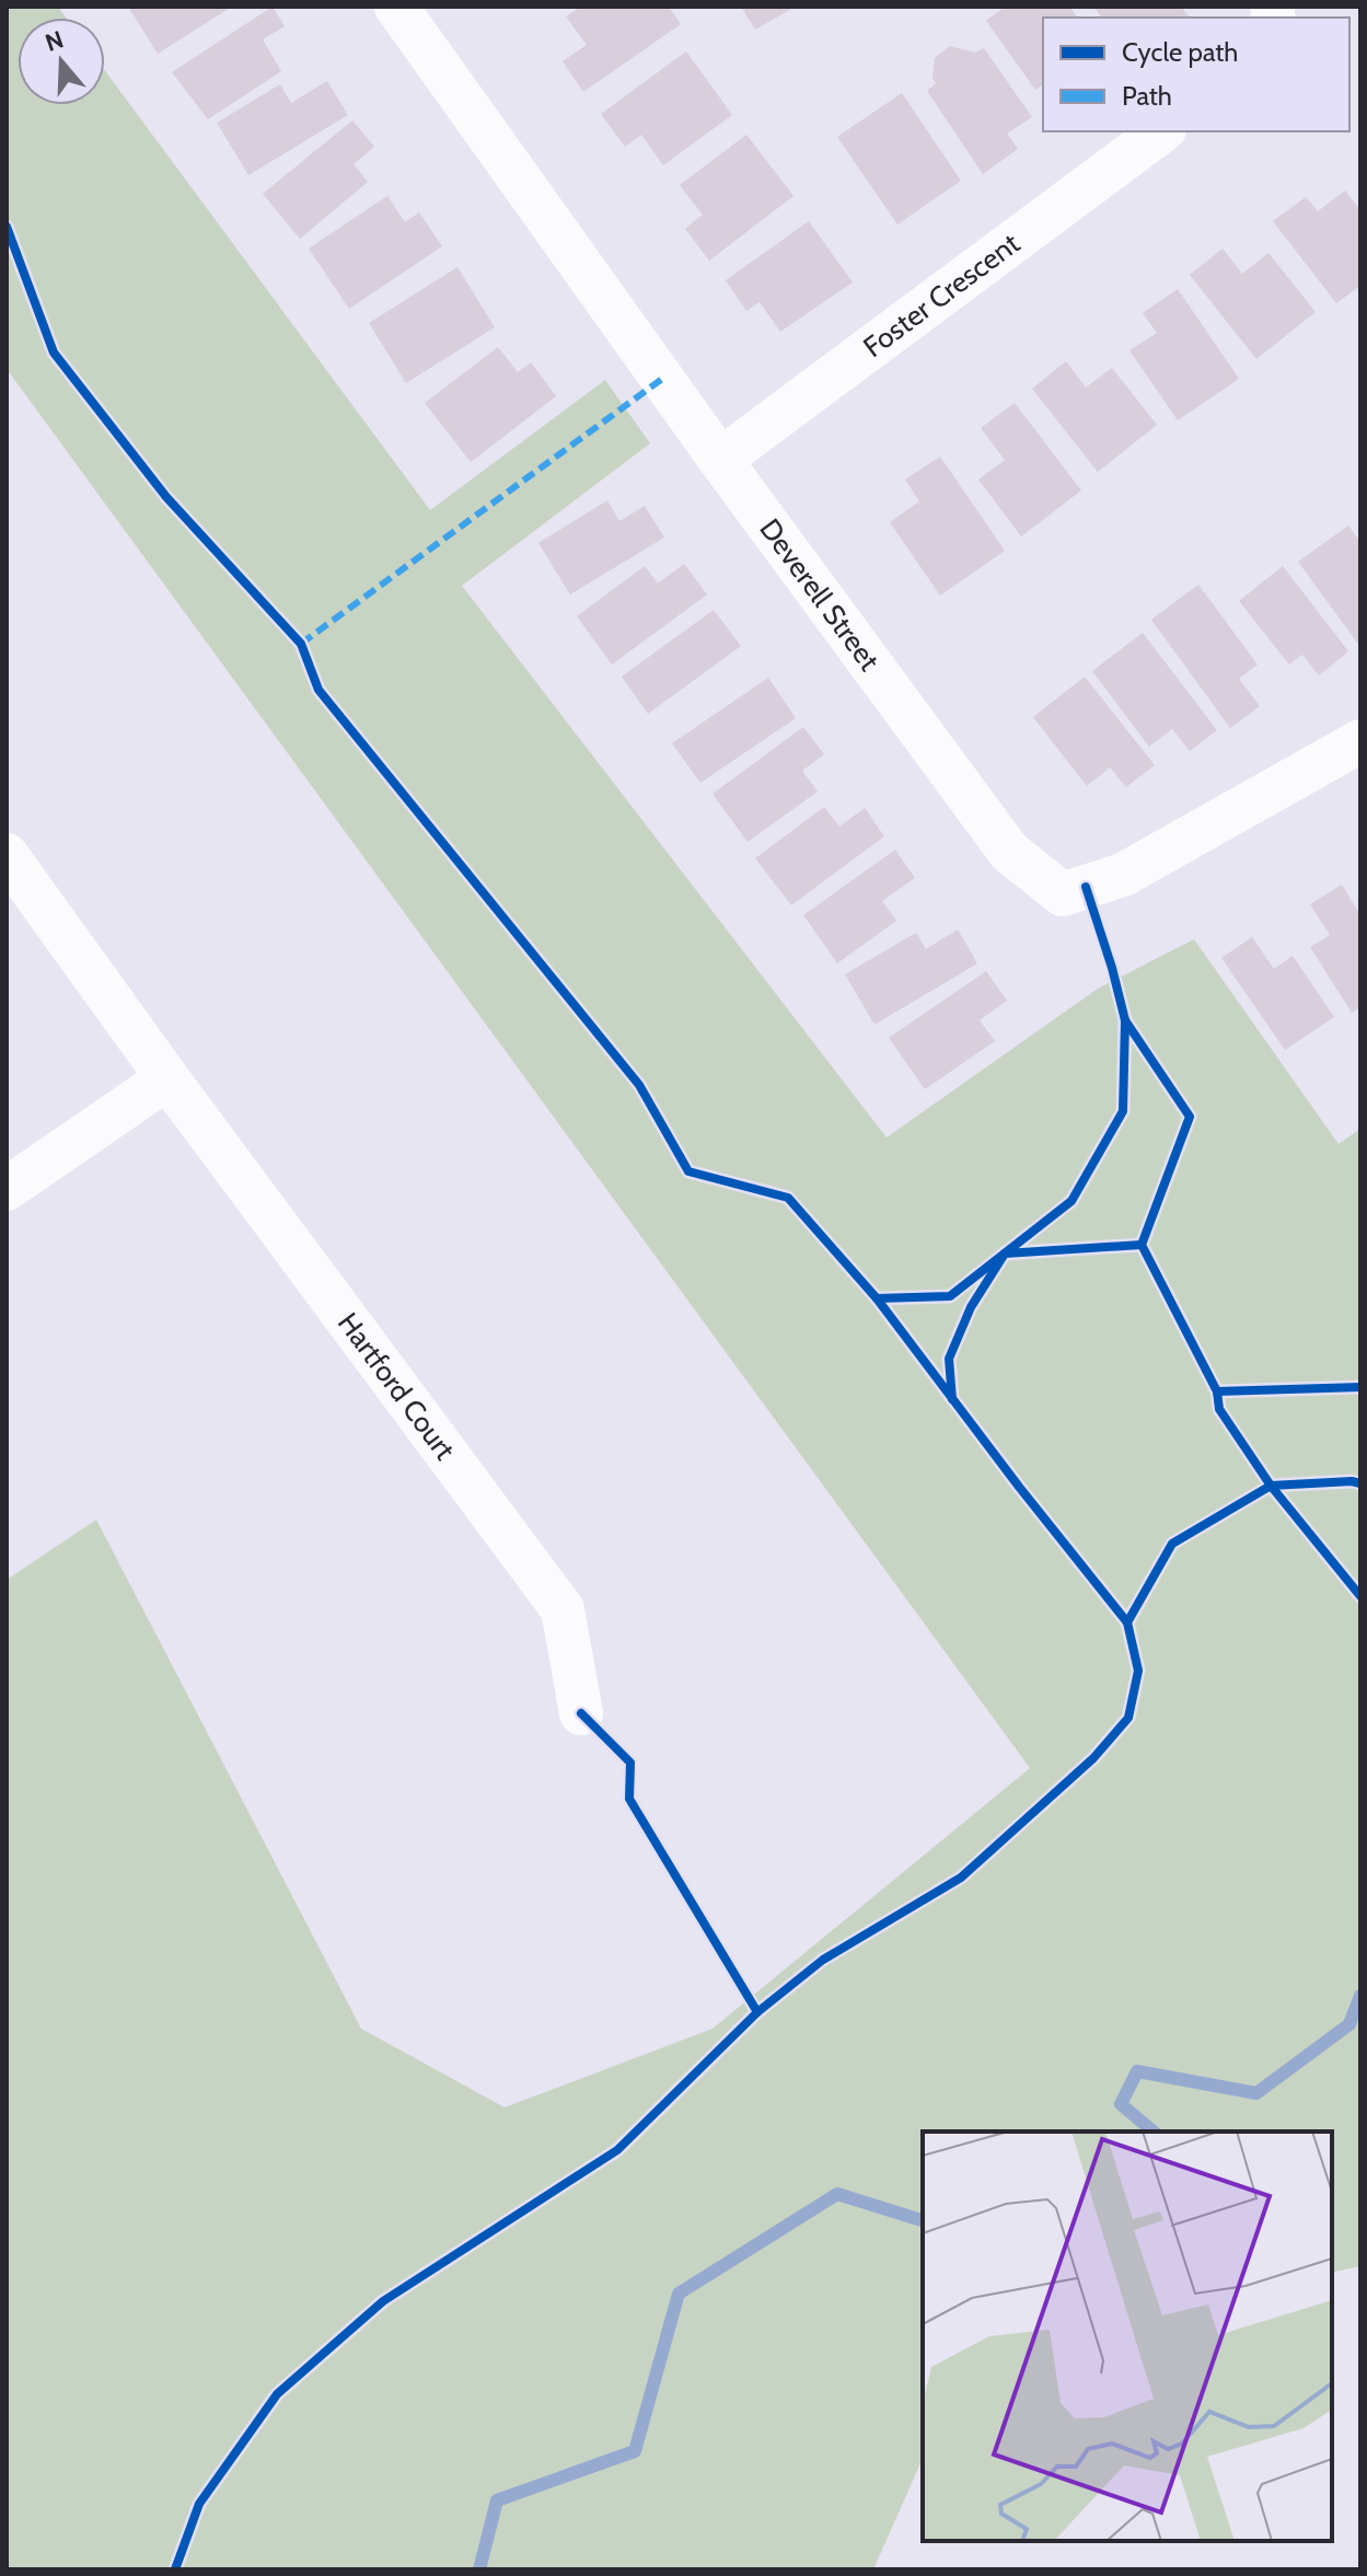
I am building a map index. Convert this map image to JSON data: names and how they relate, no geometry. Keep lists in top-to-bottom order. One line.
{"streets":{"street":["Foster Crescent","Deverell Street","Hartford Court"]},"crossings":[["Foster Crescent","Deverell Street"]],"legend":["Cycle path","Path"],"north":"top"}
